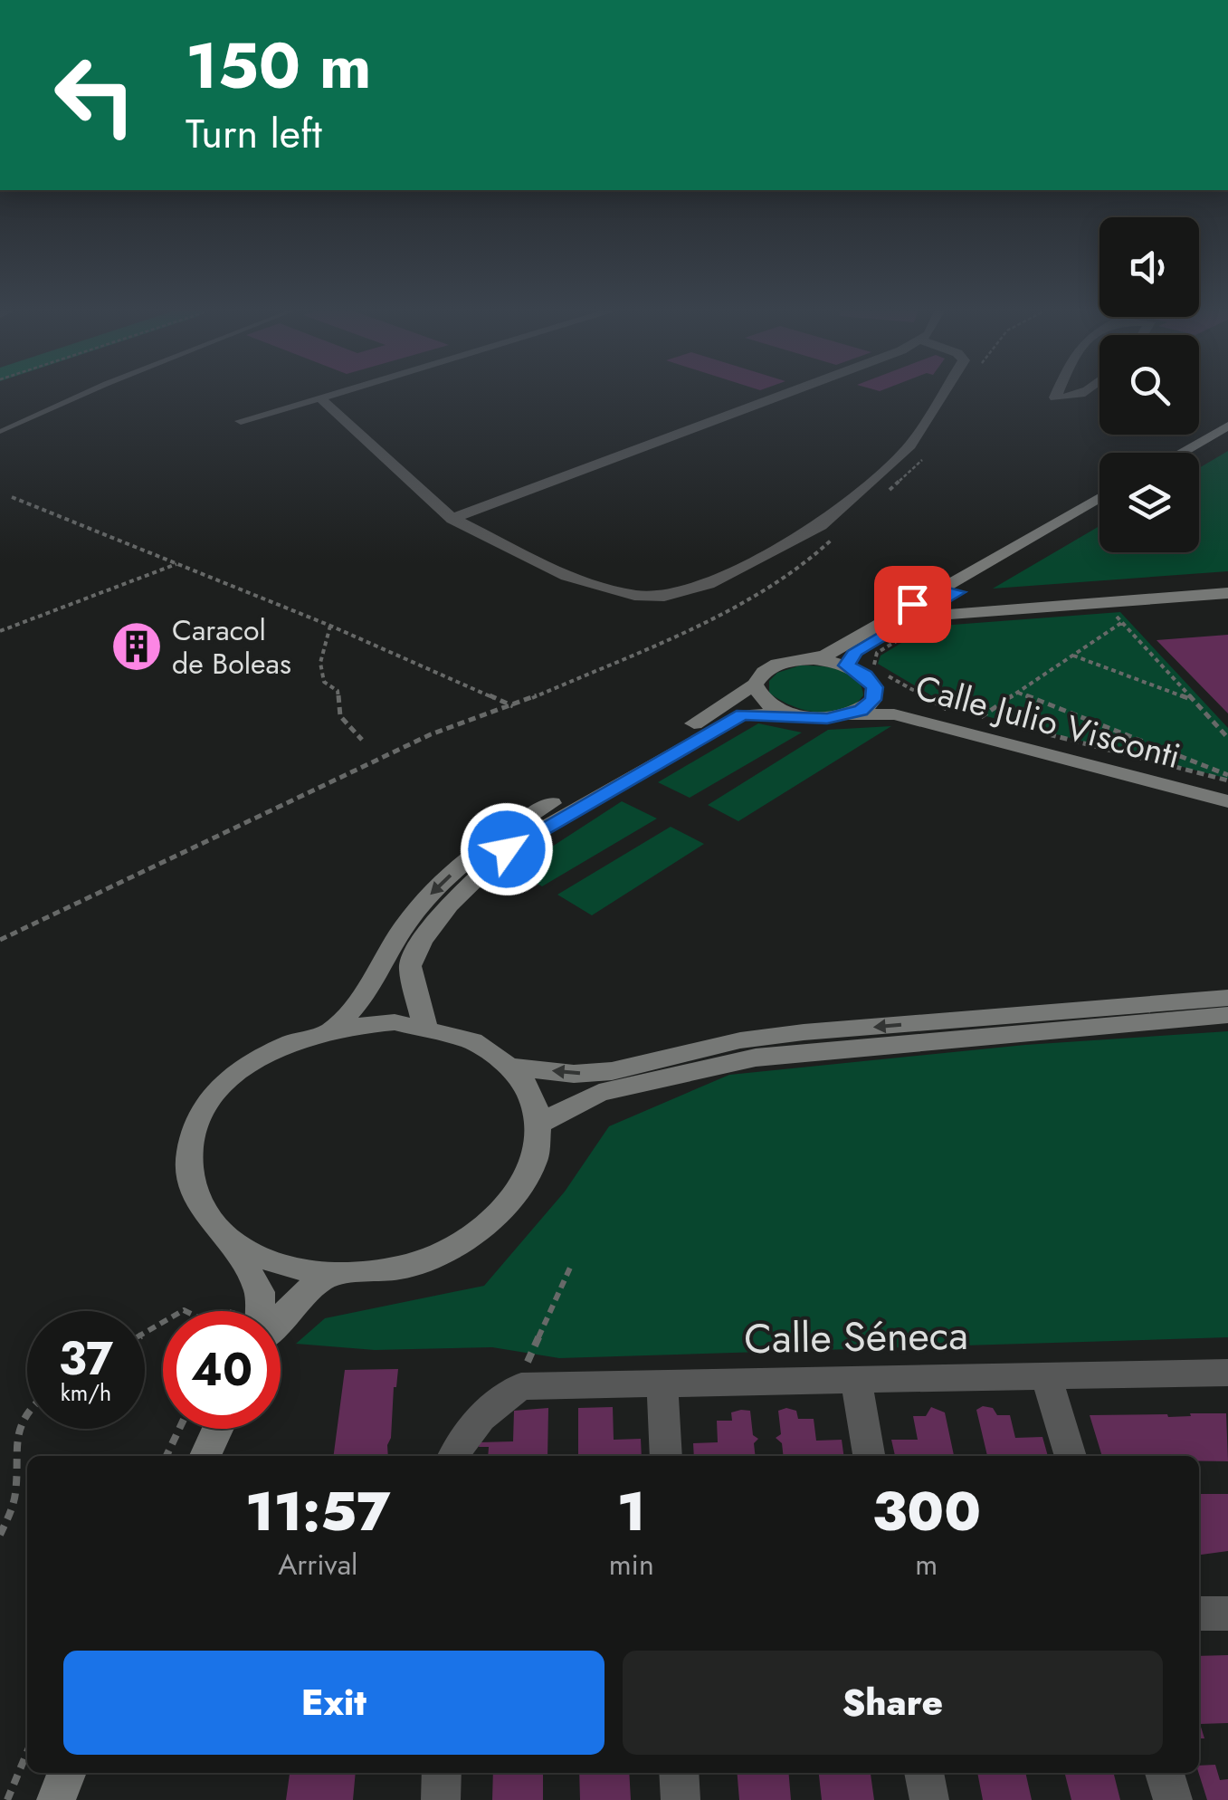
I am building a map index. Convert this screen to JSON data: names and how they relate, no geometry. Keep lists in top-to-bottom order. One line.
{"streets":{"street":["Calle Julio Visconti","Calle Séneca"]},"places":{"building":["Caracol de Boleas"]},"page":{"turn":["150 m","Turn left"],"speed":"37 km/h","limit":"40","eta":["11:57","Arrival","1","min","300","m"],"buttons":["Exit","Share"]}}
